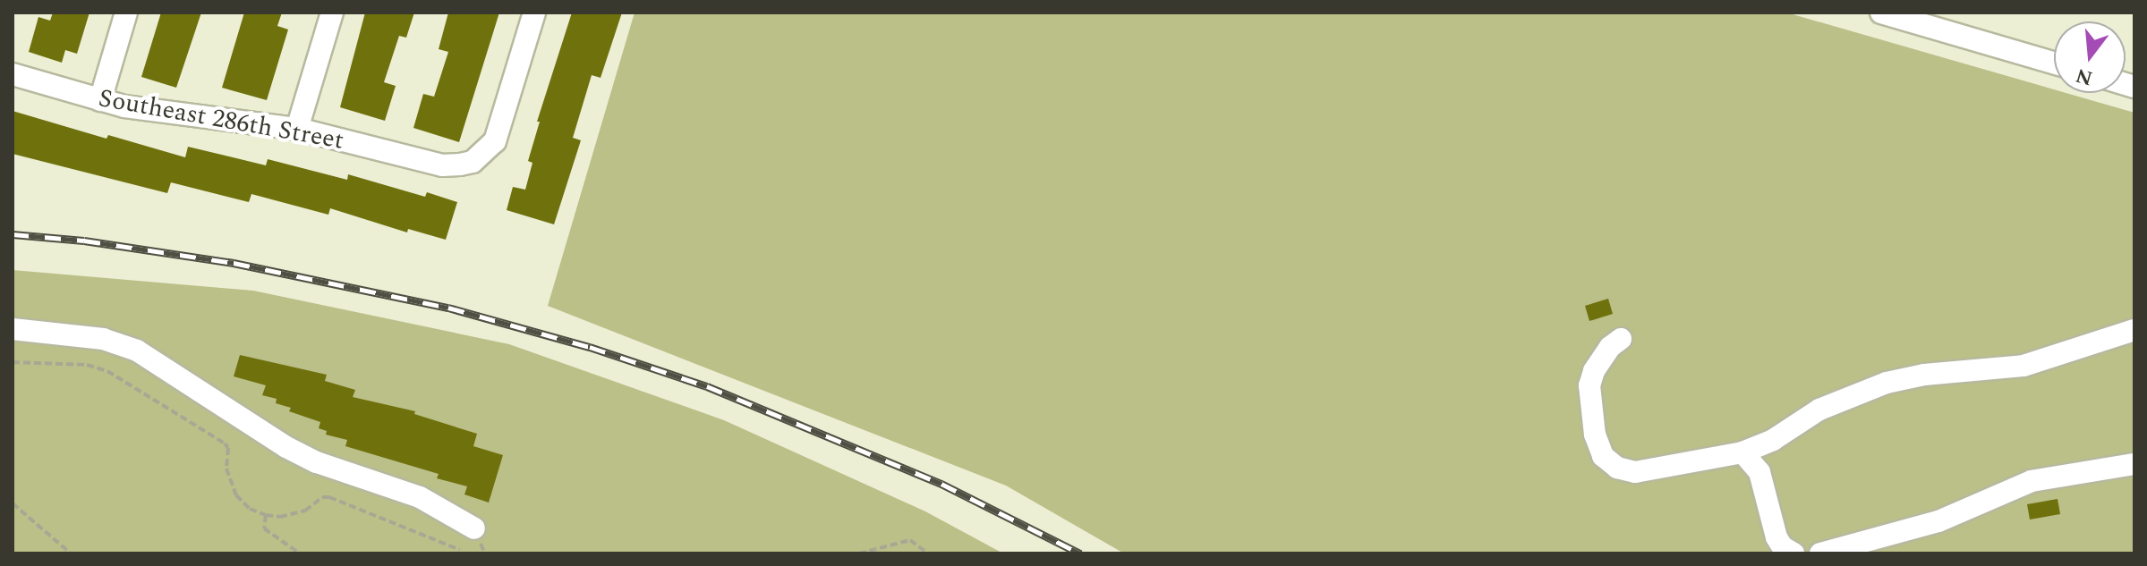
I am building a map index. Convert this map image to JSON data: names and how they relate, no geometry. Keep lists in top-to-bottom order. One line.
{"streets":{"street":["Southeast 286th Street"]},"north":"bottom"}
